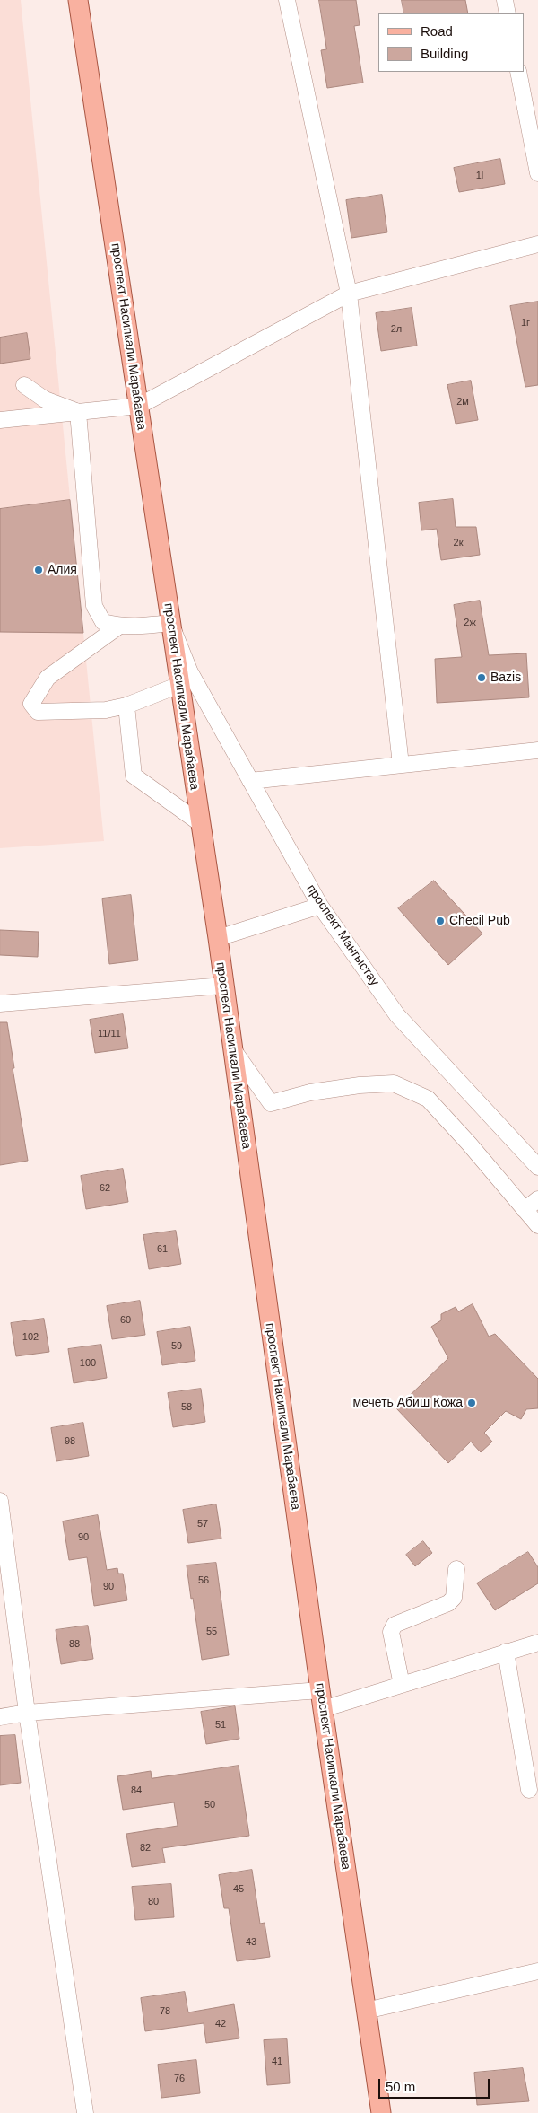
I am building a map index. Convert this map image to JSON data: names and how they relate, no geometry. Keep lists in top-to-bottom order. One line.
{"streets":{"main road":["проспект Насипкали Марабаева"],"street":["проспект Мангыстау"]},"crossings":[["проспект Насипкали Марабаева","проспект Мангыстау"]],"places":["Алия","Bazis","Checil Pub","мечеть Абиш Кожа"],"house_numbers":["1l","1г","2л","2м","2к","2ж","11/11","62","61","60","102","59","100","58","98","57","90","56","90","55","88","51","84","50","82","45","80","43","78","42","41","76"],"legend":["Road","Building"],"scale_bar":"50 m"}
